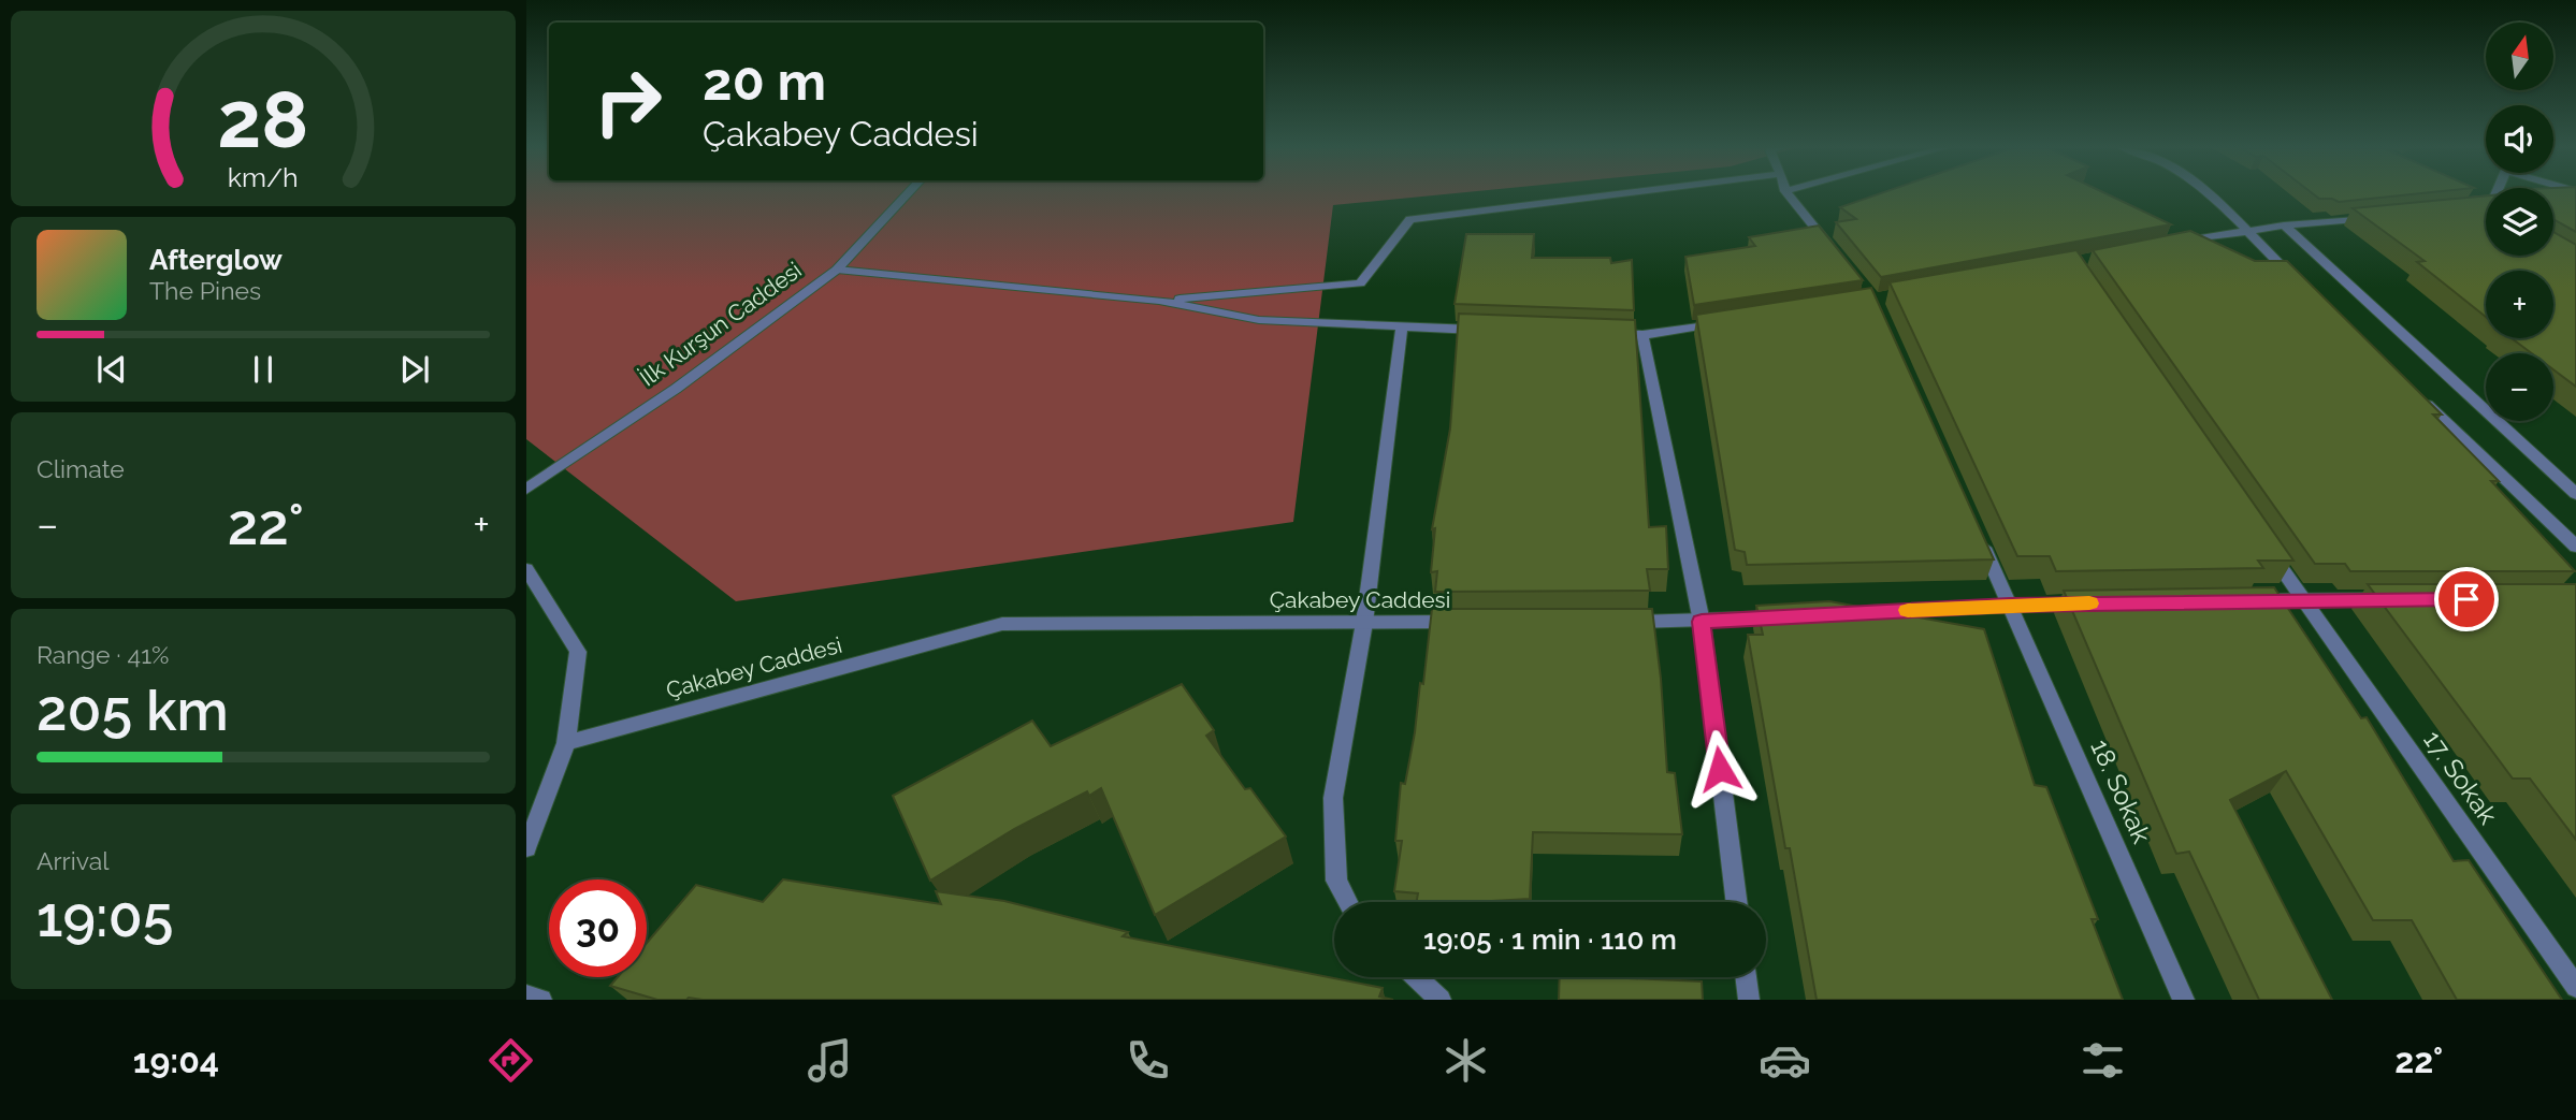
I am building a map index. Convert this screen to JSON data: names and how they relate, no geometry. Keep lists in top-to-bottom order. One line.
{"streets":{"street":["İlk Kurşun Caddesi","Çakabey Caddesi","17. Sokak","18. Sokak"]},"north":"top","page":{"map_buttons":["+","−"],"turn":["20 m","Çakabey Caddesi"],"song":["Afterglow","The Pines"],"tile":["Climate",["Range · 41%","205 km"],["Arrival","19:05"]],"heat":["−","22°","+"],"limit":"30","trip":"19:05 · 1 min · 110 m","tabs":["19:04","22°"],"gauge":["28","km/h"]}}
